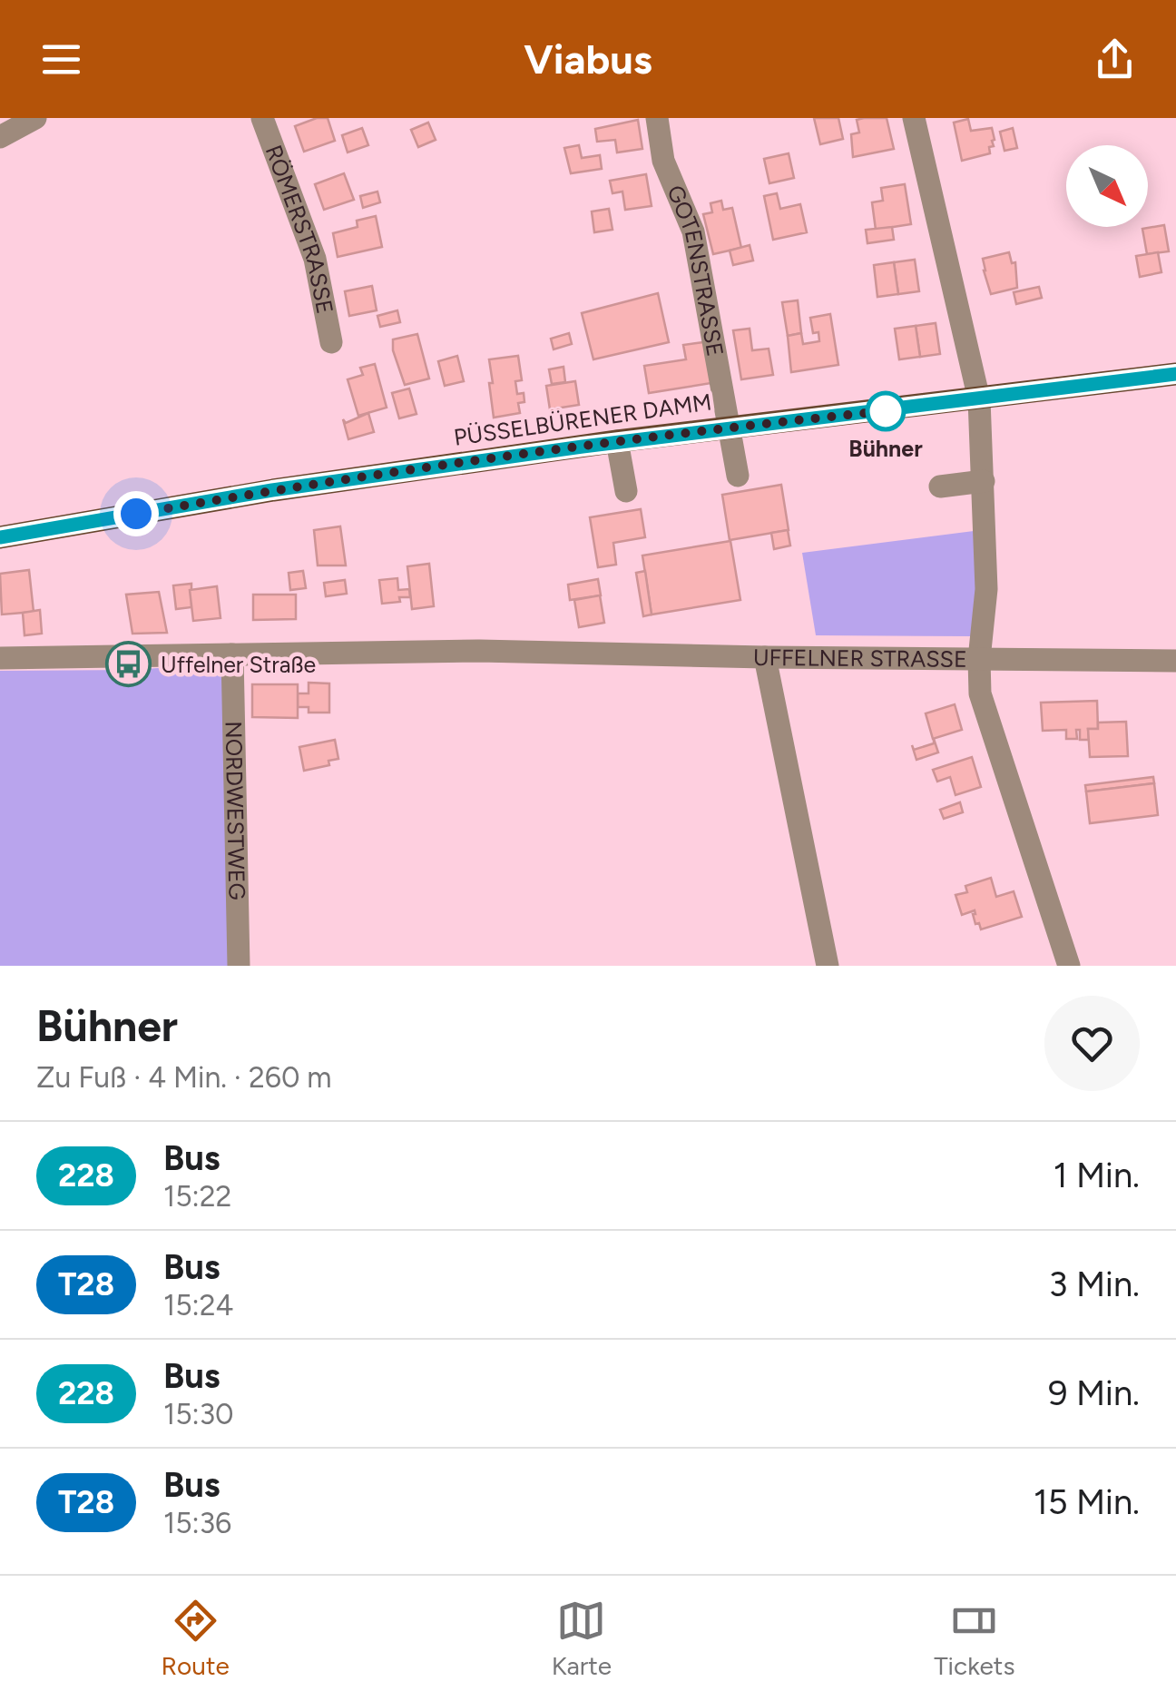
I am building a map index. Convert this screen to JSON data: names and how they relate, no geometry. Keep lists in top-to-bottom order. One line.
{"streets":{"main road":["PÜSSELBÜRENER DAMM"],"street":["RÖMERSTRASSE","GOTENSTRASSE","UFFELNER STRASSE","NORDWESTWEG"]},"crossings":[["GOTENSTRASSE","PÜSSELBÜRENER DAMM"],["UFFELNER STRASSE","NORDWESTWEG"]],"places":{"other":["Bühner"],"bus stop":["Uffelner Straße"]},"lines":["bus line 228"],"north":"bottom right","page":{"header":"Viabus","heading":["Bühner","Zu Fuß · 4 Min. · 260 m"],"list":[{"mark":"228","name":"Bus","note":"15:22","value":"1 Min."},{"mark":"T28","name":"Bus","note":"15:24","value":"3 Min."},{"mark":"228","name":"Bus","note":"15:30","value":"9 Min."},{"mark":"T28","name":"Bus","note":"15:36","value":"15 Min."}],"tabs":["Route","Karte","Tickets"]}}
